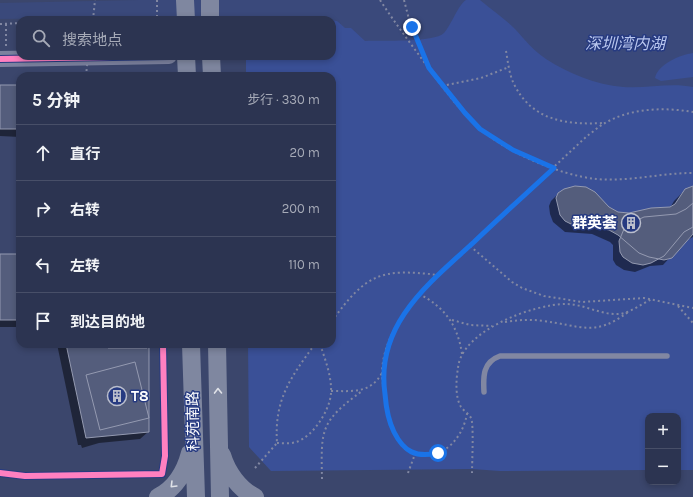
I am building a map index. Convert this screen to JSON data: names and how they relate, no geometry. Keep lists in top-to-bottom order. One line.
{"streets":{"main road":["科苑南路"]},"water":["深圳湾内湖"],"places":{"building":["群英荟","T8"]},"page":{"search":"搜索地点","heading":["5 分钟","步行 · 330 m"],"list":[["直行","20 m"],["右转","200 m"],["左转","110 m"],"到达目的地"],"map_buttons":["+","−"]}}
